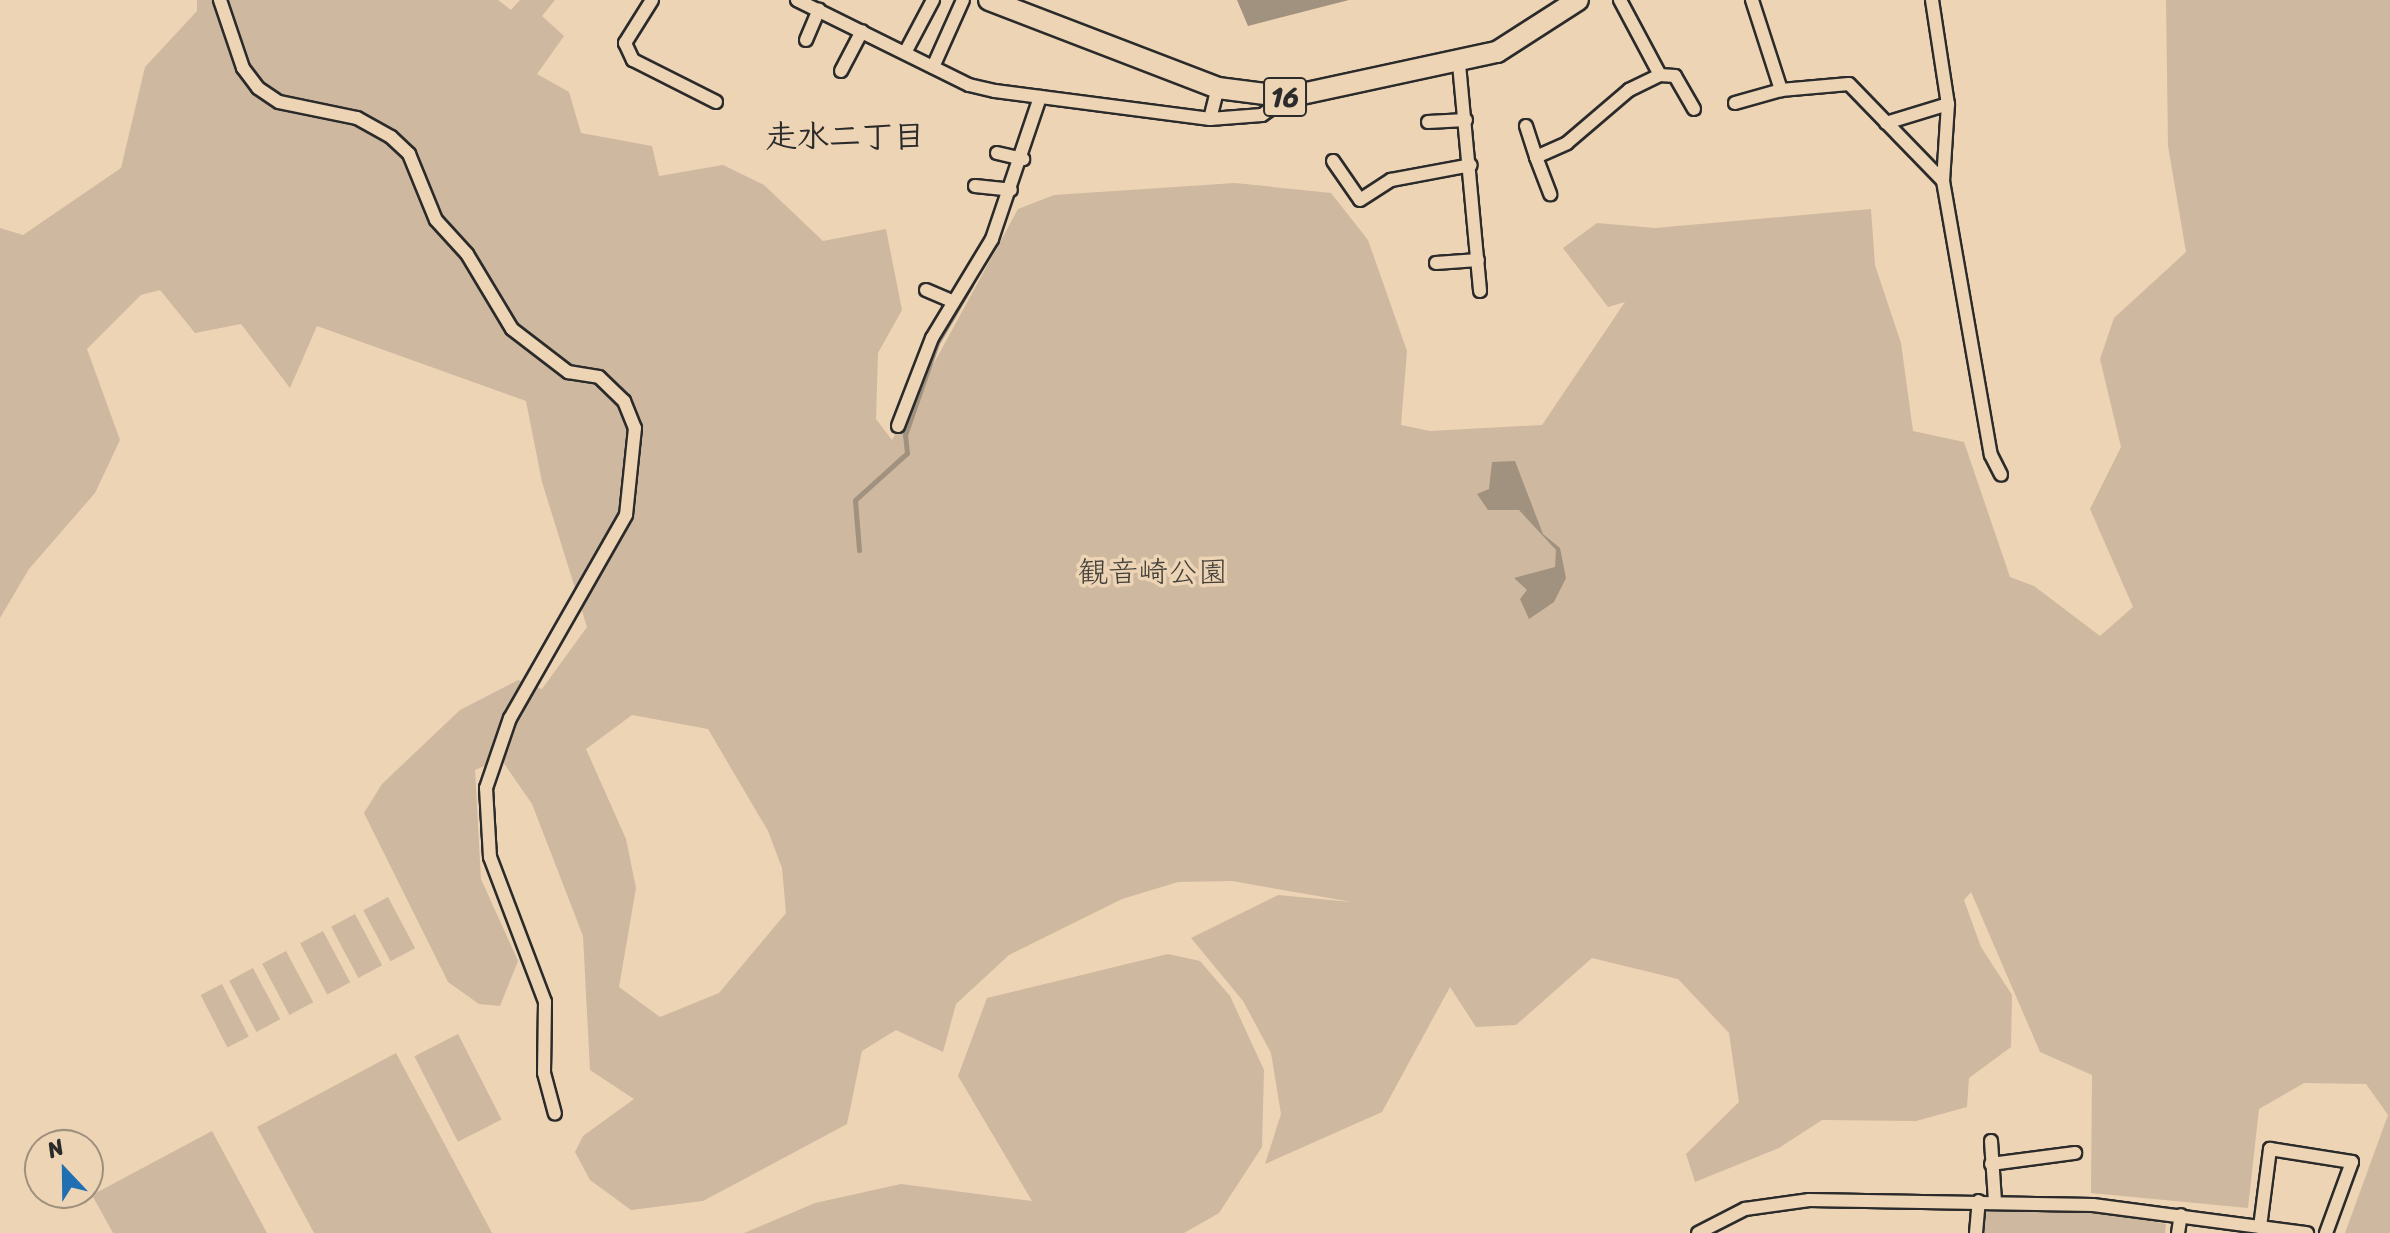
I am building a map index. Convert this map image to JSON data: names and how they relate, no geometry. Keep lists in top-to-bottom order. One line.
{"streets":{"highway":["16"]},"districts":["走水二丁目"],"parks":["観音崎公園"],"north":"top"}
